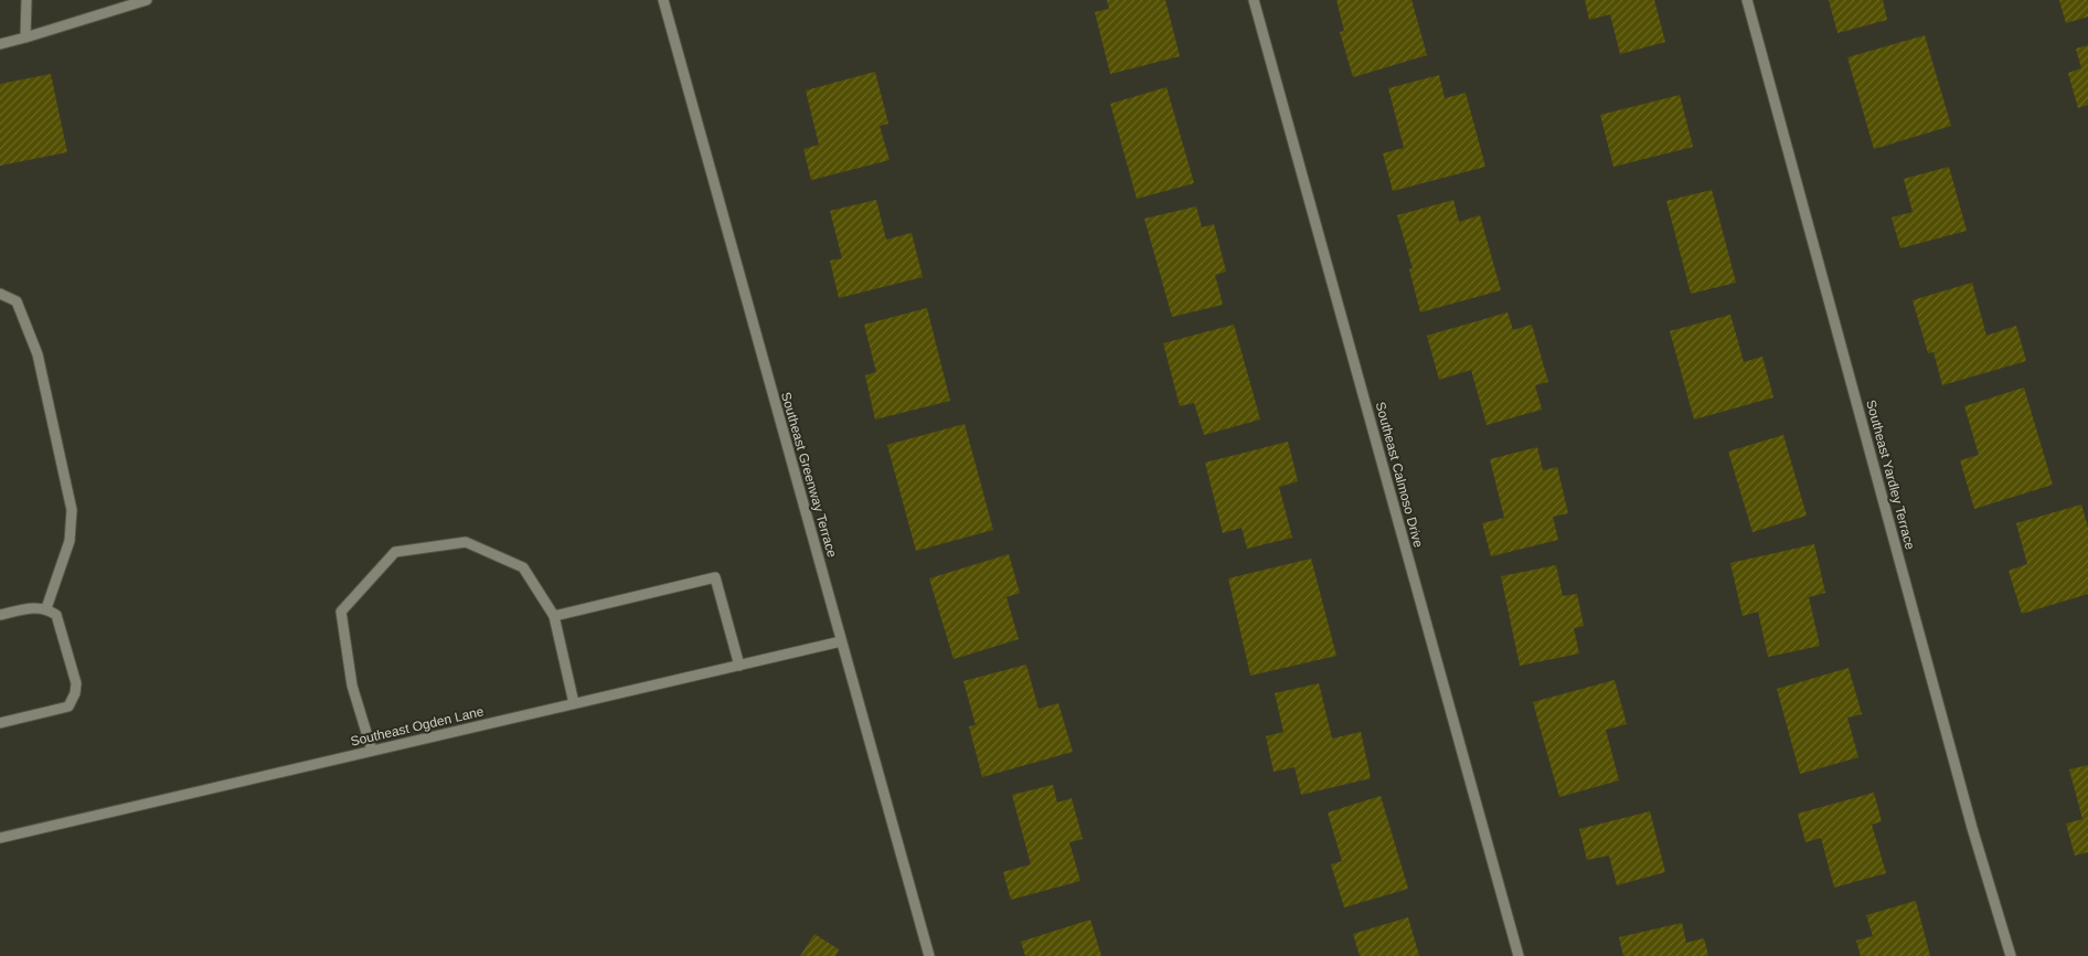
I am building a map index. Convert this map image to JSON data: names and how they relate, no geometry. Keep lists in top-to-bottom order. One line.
{"streets":{"street":["Southeast Greenway Terrace","Southeast Calmoso Drive","Southeast Yardley Terrace","Southeast Ogden Lane"]},"crossings":[["Southeast Greenway Terrace","Southeast Ogden Lane"]]}
